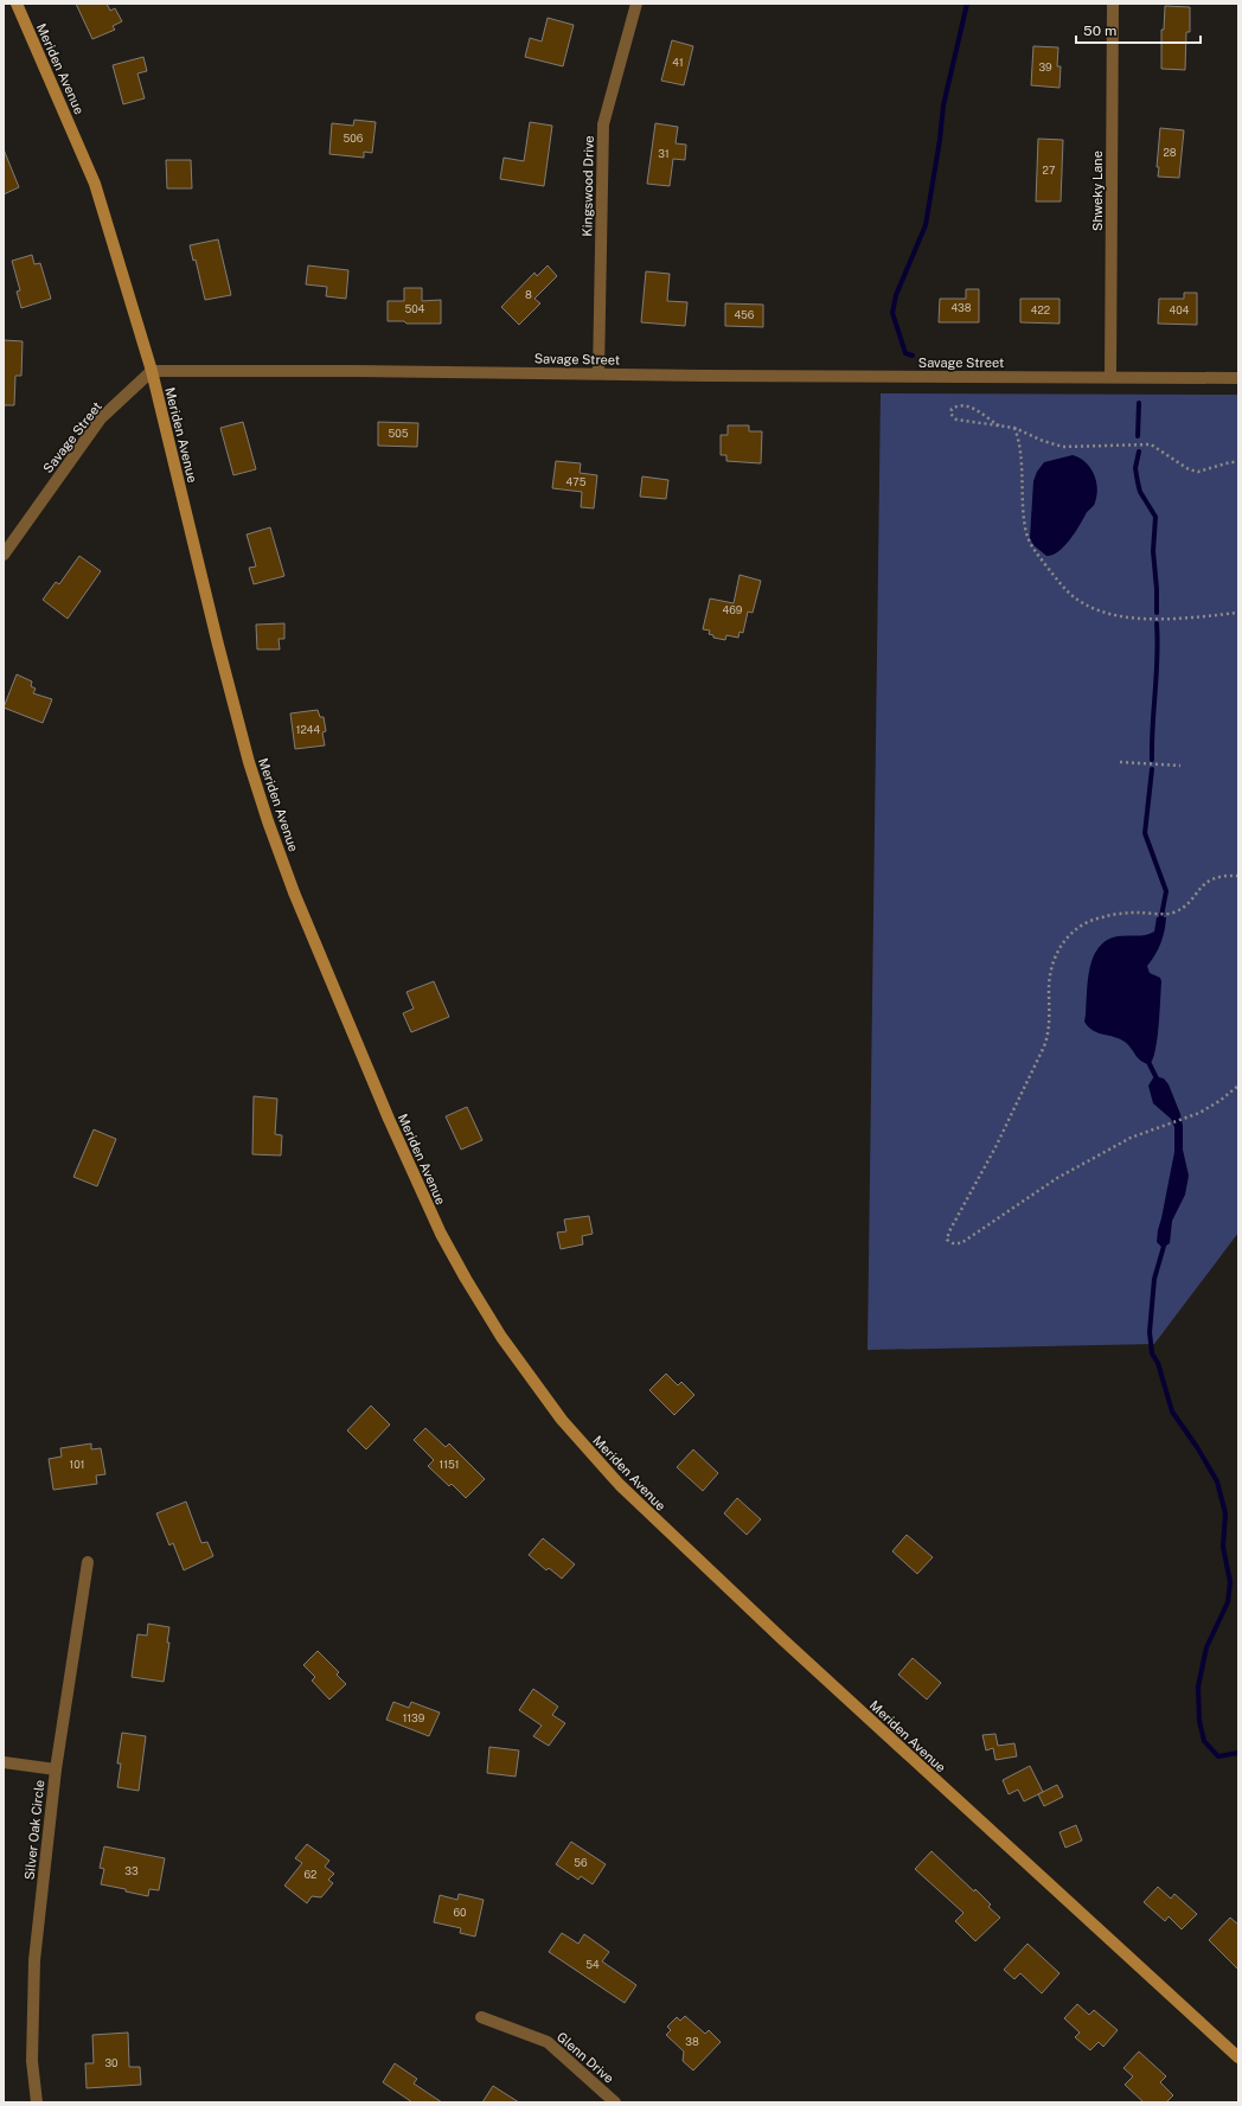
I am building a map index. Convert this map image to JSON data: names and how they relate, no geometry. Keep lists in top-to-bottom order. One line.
{"streets":{"main road":["Meriden Avenue"],"street":["Kingswood Drive","Shweky Lane","Savage Street","Silver Oak Circle","Glenn Drive"]},"crossings":[["Meriden Avenue","Savage Street"],["Kingswood Drive","Savage Street"],["Shweky Lane","Savage Street"]],"house_numbers":["41","39","506","28","31","27","8","438","504","422","404","456","505","475","469","1244","101","1151","1139","56","33","62","60","54","38","30"],"scale_bar":"50 m"}
